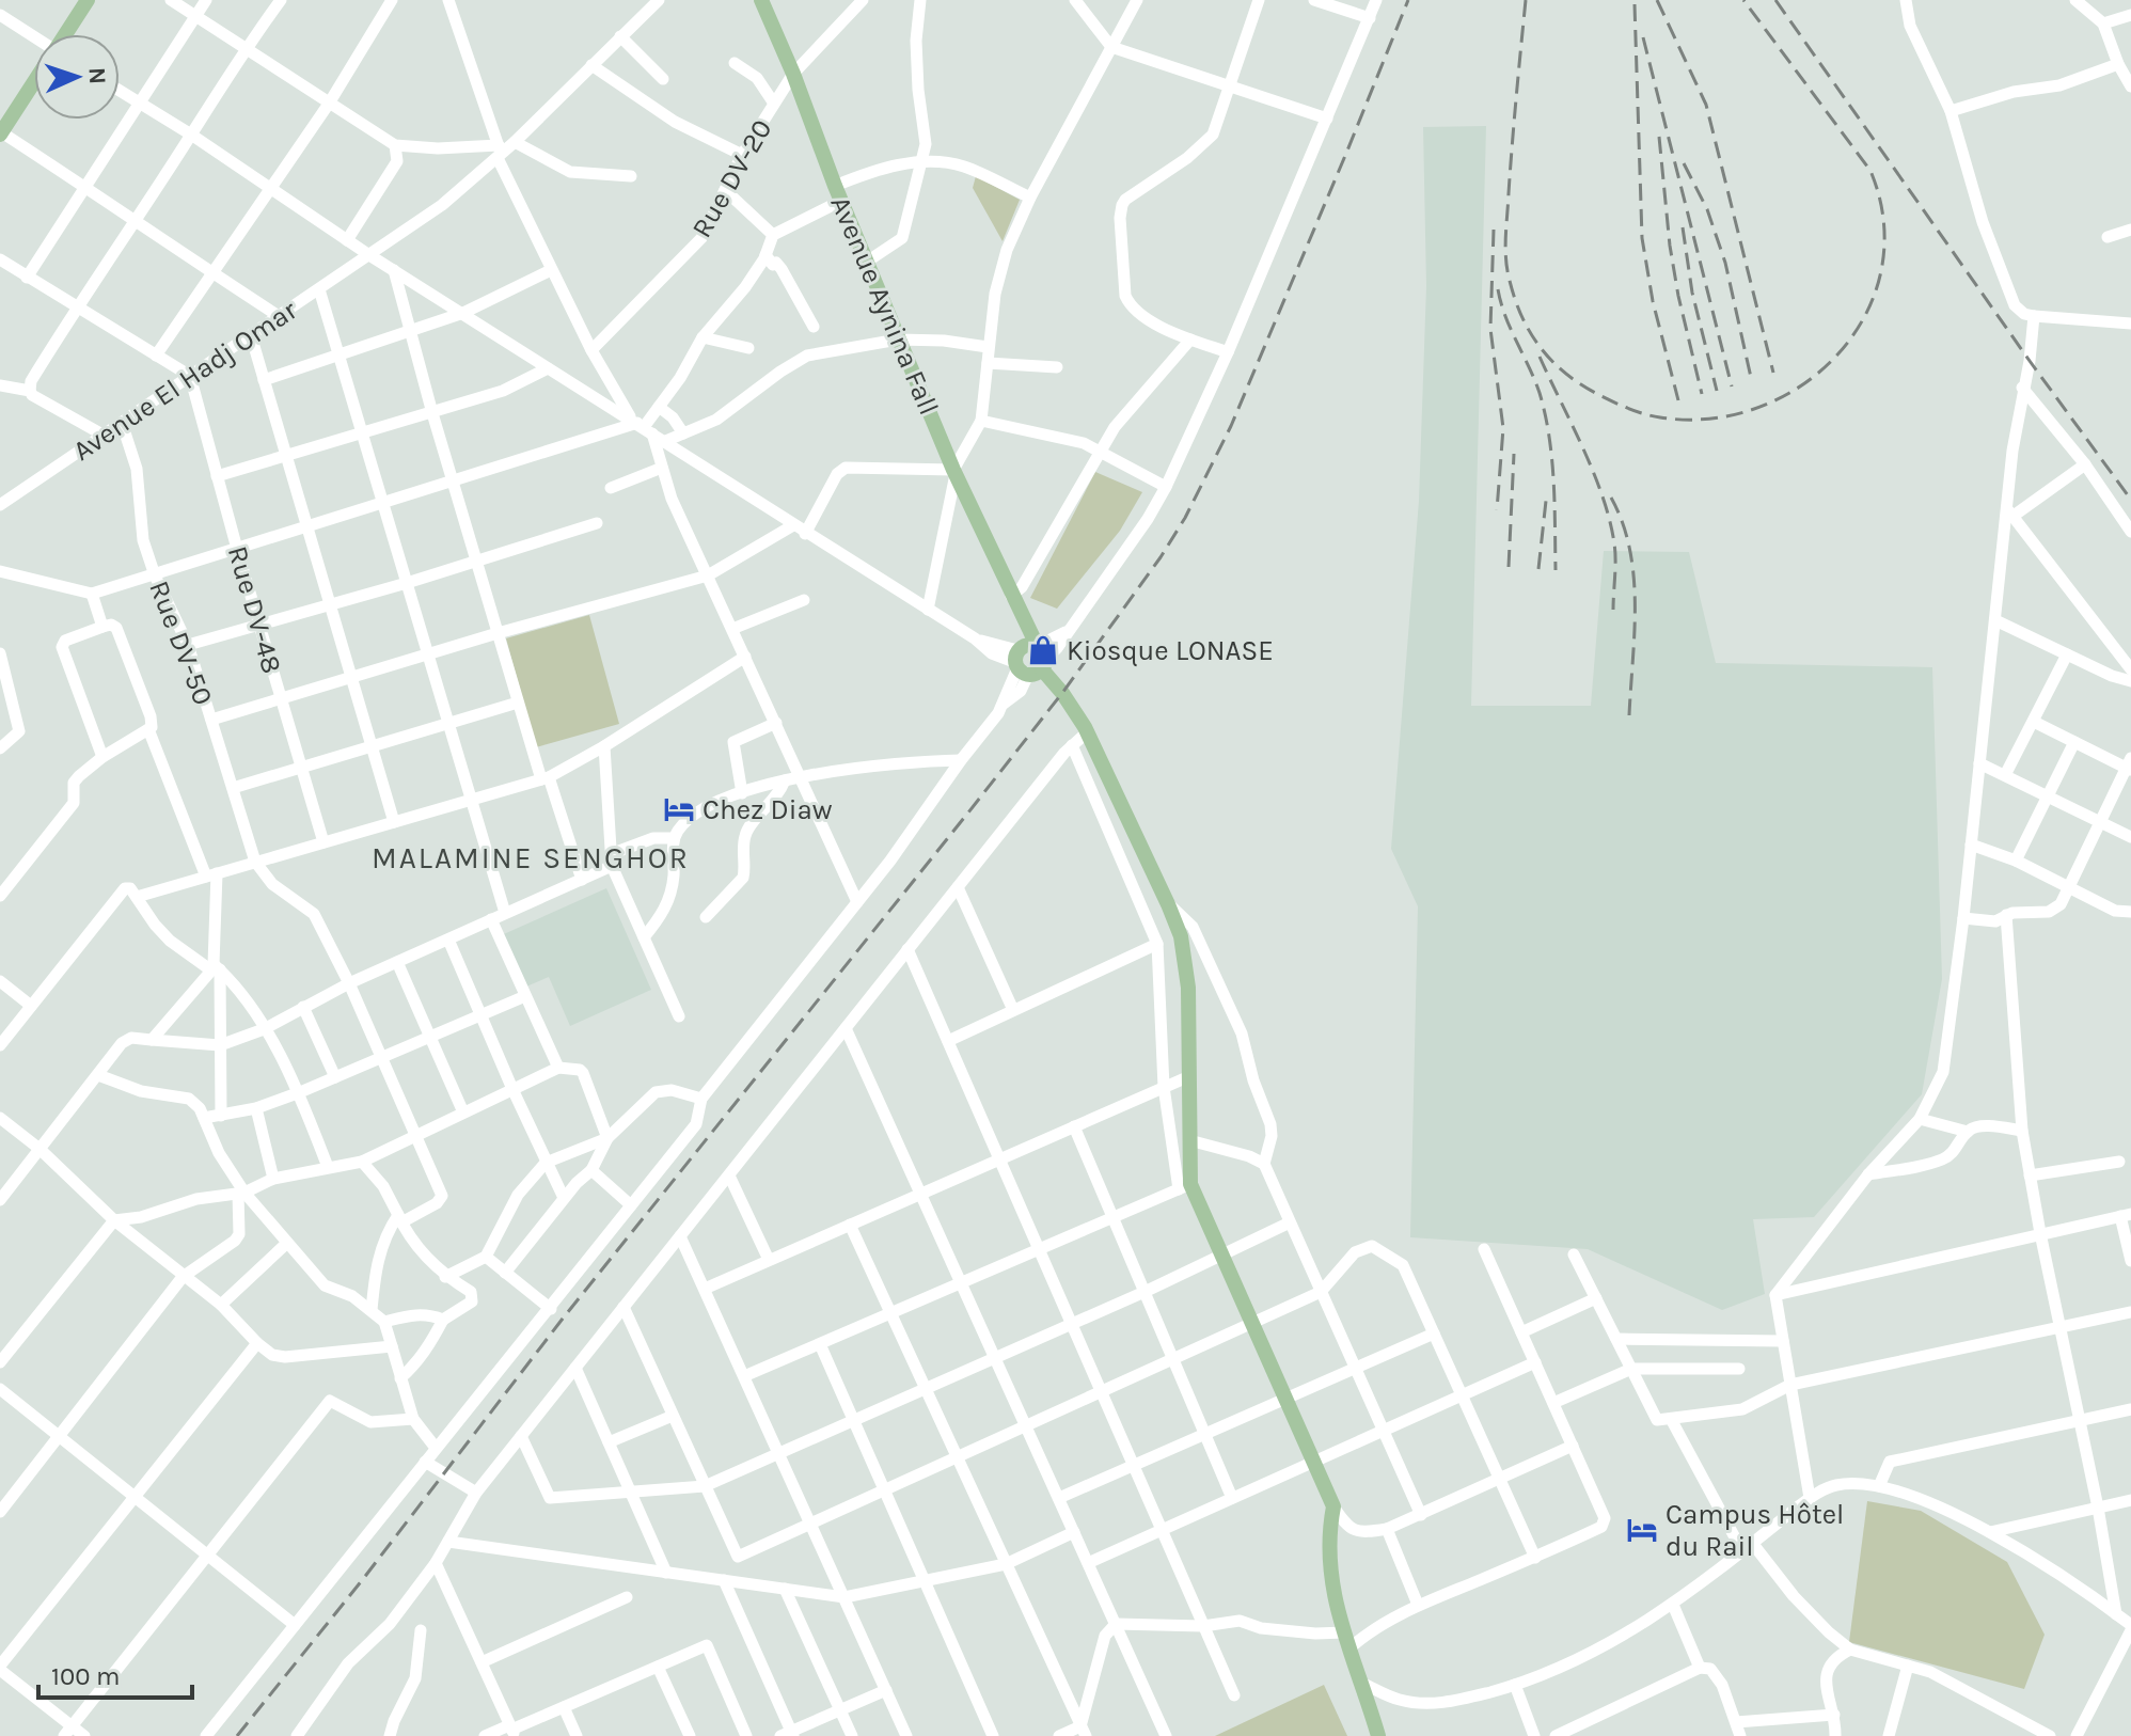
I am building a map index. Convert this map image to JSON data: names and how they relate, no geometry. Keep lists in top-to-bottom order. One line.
{"streets":{"main road":["Avenue Aynina Fall"],"street":["Rue DV-20","Avenue El Hadj Omar","Rue DV-48","Rue DV-50"]},"crossings":[["Rue DV-20","Avenue Aynina Fall"],["Avenue El Hadj Omar","Rue DV-48"],["Avenue El Hadj Omar","Rue DV-50"]],"districts":["MALAMINE SENGHOR"],"places":{"shop":["Kiosque LONASE"],"hotel":["Chez Diaw","Campus Hôtel du Rail"]},"scale_bar":"100 m","north":"right"}
